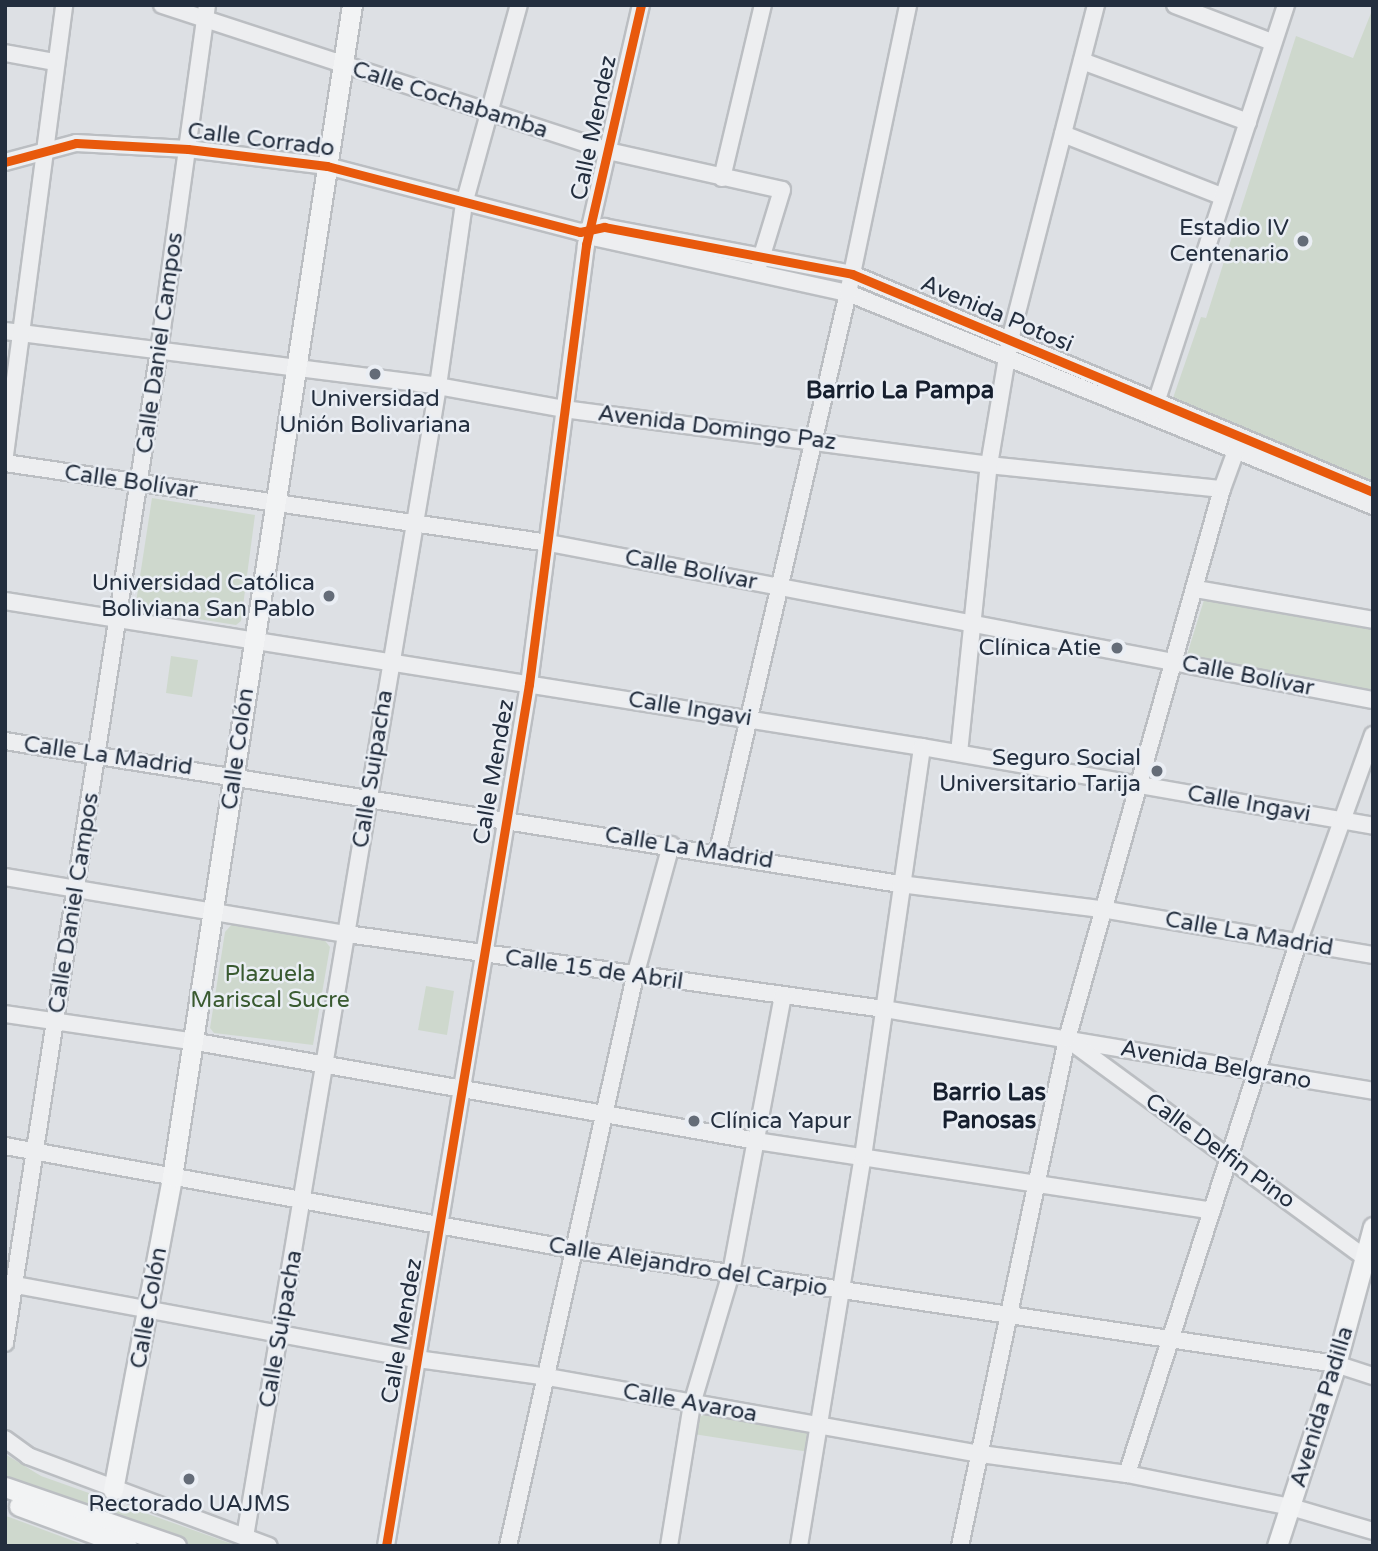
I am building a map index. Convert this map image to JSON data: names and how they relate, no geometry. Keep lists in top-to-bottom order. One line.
{"streets":{"main road":["Calle Colón","Avenida Padilla"],"street":["Calle Cochabamba","Calle Mendez","Calle Corrado","Avenida Potosi","Calle Daniel Campos","Avenida Domingo Paz","Calle Bolívar","Calle Ingavi","Calle La Madrid","Calle Suipacha","Calle 15 de Abril","Avenida Belgrano","Calle Delfin Pino","Calle Alejandro del Carpio","Calle Avaroa"]},"crossings":[["Calle Cochabamba","Calle Mendez"],["Calle Cochabamba","Avenida Potosi"],["Calle Cochabamba","Calle Daniel Campos"],["Calle Cochabamba","Calle Colón"],["Calle Cochabamba","Calle Suipacha"],["Calle Mendez","Calle Corrado"],["Calle Mendez","Avenida Potosi"],["Calle Mendez","Avenida Domingo Paz"],["Calle Mendez","Calle Bolívar"],["Calle Mendez","Calle Ingavi"],["Calle Mendez","Calle La Madrid"],["Calle Mendez","Calle 15 de Abril"],["Calle Mendez","Calle Alejandro del Carpio"],["Calle Mendez","Calle Avaroa"],["Calle Corrado","Avenida Potosi"],["Calle Corrado","Calle Daniel Campos"],["Calle Corrado","Calle Colón"],["Calle Corrado","Calle Suipacha"],["Calle Daniel Campos","Avenida Domingo Paz"],["Calle Daniel Campos","Calle Bolívar"],["Calle Daniel Campos","Calle Ingavi"],["Calle Daniel Campos","Calle La Madrid"],["Calle Daniel Campos","Calle 15 de Abril"],["Calle Daniel Campos","Calle Alejandro del Carpio"],["Calle Daniel Campos","Calle Avaroa"],["Avenida Domingo Paz","Calle Colón"],["Avenida Domingo Paz","Calle Suipacha"],["Calle Bolívar","Calle Colón"],["Calle Bolívar","Calle Suipacha"],["Calle Ingavi","Calle Colón"],["Calle Ingavi","Calle Suipacha"],["Calle Colón","Calle La Madrid"],["Calle Colón","Calle 15 de Abril"],["Calle Colón","Calle Alejandro del Carpio"],["Calle Colón","Calle Avaroa"],["Calle La Madrid","Calle Suipacha"],["Calle Suipacha","Calle 15 de Abril"],["Calle Suipacha","Calle Alejandro del Carpio"],["Calle Suipacha","Calle Avaroa"],["Calle 15 de Abril","Avenida Belgrano"],["Calle 15 de Abril","Calle Delfin Pino"],["Avenida Belgrano","Calle Delfin Pino"],["Calle Delfin Pino","Avenida Padilla"],["Calle Alejandro del Carpio","Avenida Padilla"],["Calle Avaroa","Avenida Padilla"]],"districts":["Barrio La Pampa","Barrio Las Panosas"],"parks":["Plazuela Mariscal Sucre"],"places":["Estadio IV Centenario","Universidad Unión Bolivariana","Universidad Católica Boliviana San Pablo","Clínica Atie","Seguro Social Universitario Tarija","Clínica Yapur","Rectorado UAJMS"]}
